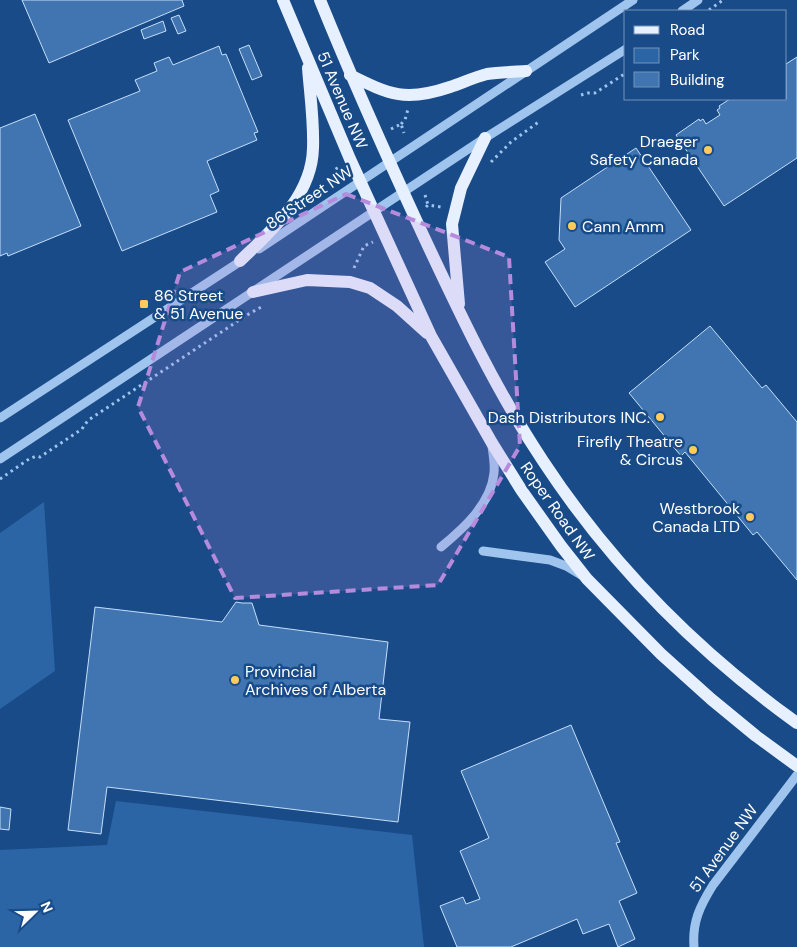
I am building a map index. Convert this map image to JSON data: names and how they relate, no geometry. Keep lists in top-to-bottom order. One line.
{"streets":{"main road":["51 Avenue NW","Roper Road NW"],"street":["86 Street NW"]},"crossings":[["51 Avenue NW","86 Street NW"],["51 Avenue NW","Roper Road NW"],["86 Street NW","Roper Road NW"]],"places":{"other":["Draeger Safety Canada","Cann Amm","Dash Distributors INC.","Firefly Theatre & Circus","Westbrook Canada LTD","Provincial Archives of Alberta"],"transit":["86 Street & 51 Avenue"]},"legend":["Road","Park","Building"],"north":"top right"}
